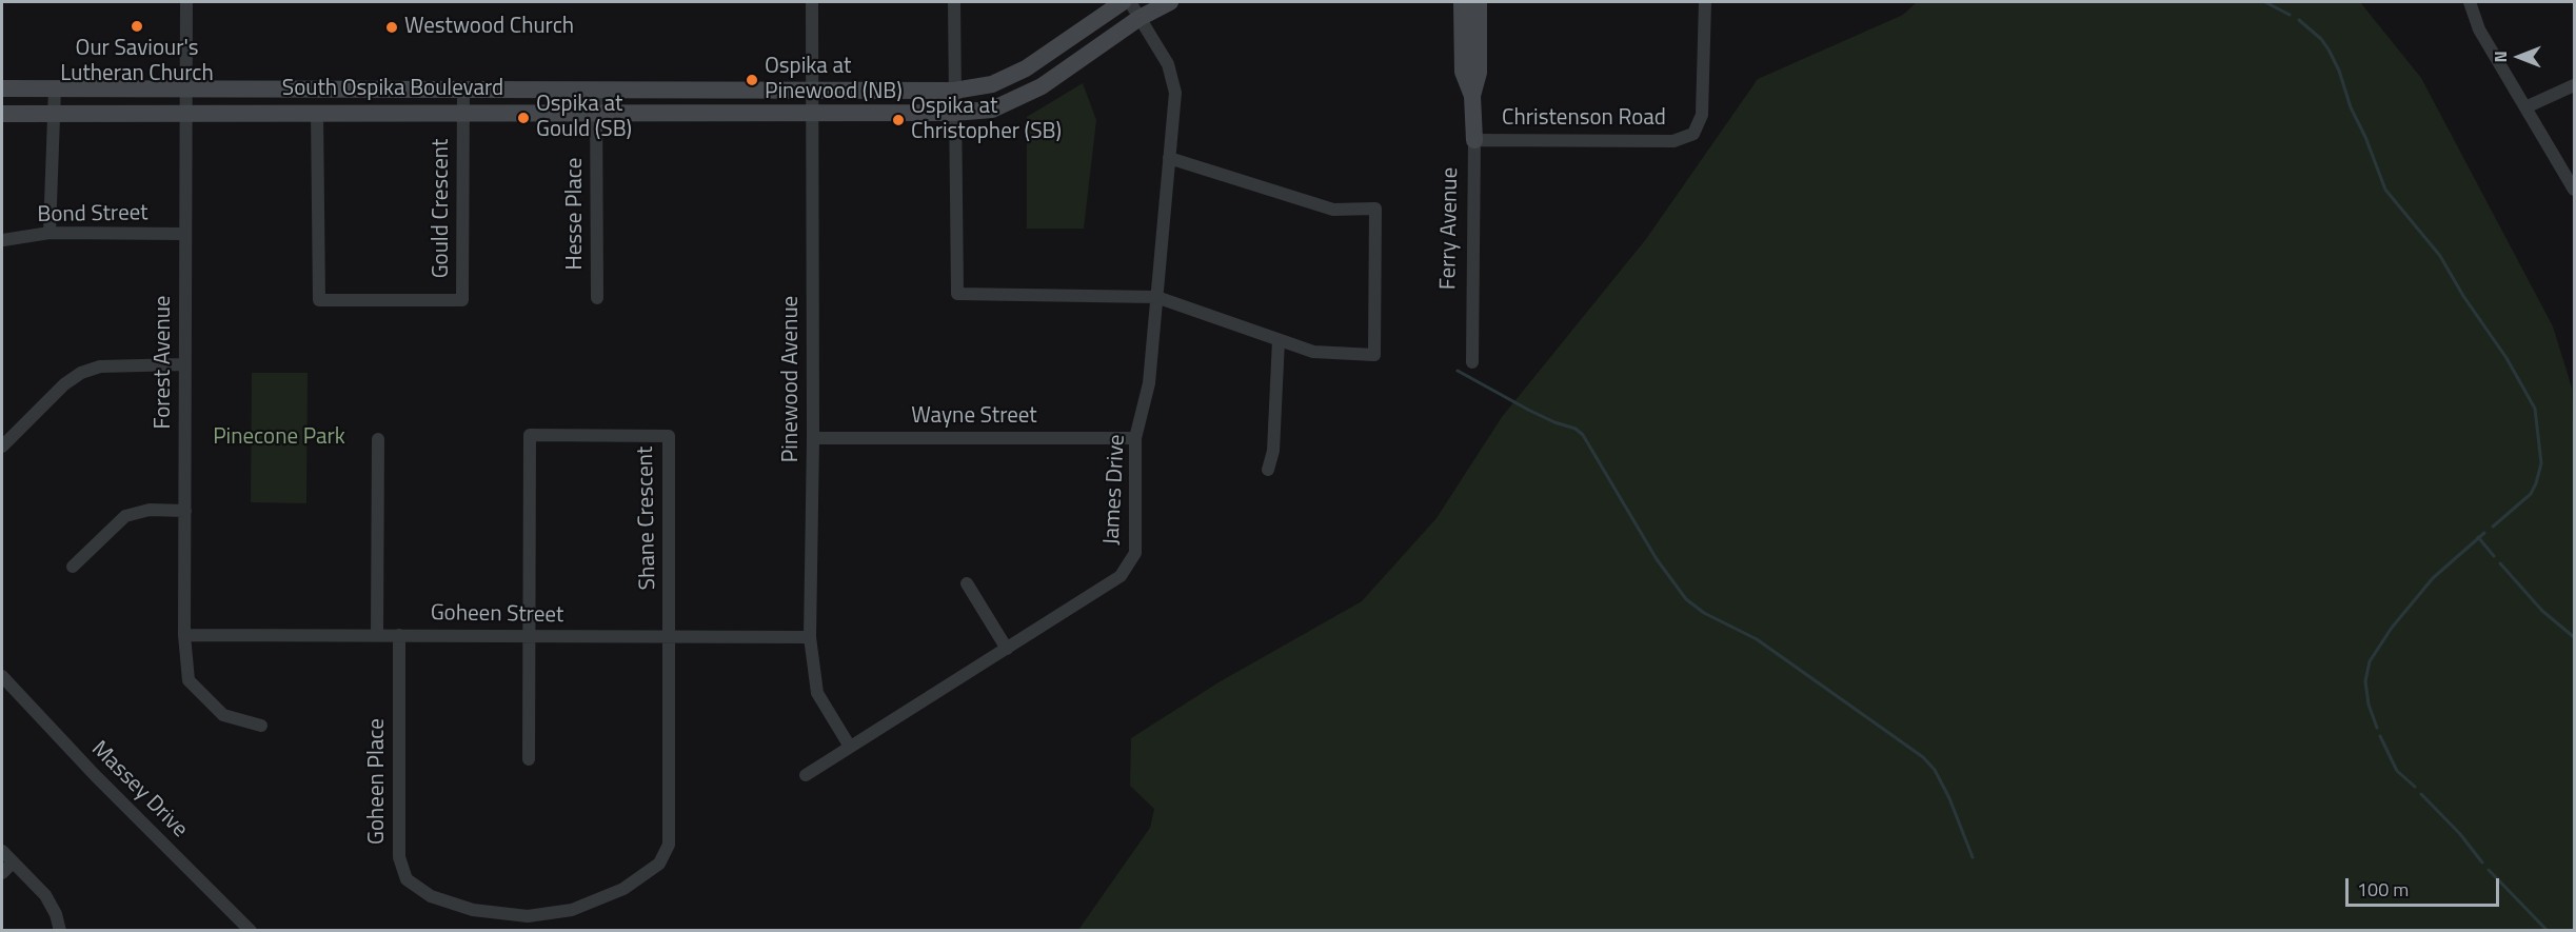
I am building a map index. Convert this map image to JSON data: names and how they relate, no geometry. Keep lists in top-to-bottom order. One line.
{"streets":{"main road":["South Ospika Boulevard","Ferry Avenue"],"street":["Christenson Road","Gould Crescent","Hesse Place","Bond Street","Forest Avenue","Pinewood Avenue","Wayne Street","James Drive","Shane Crescent","Goheen Street","Goheen Place","Massey Drive"]},"crossings":[["South Ospika Boulevard","Gould Crescent"],["South Ospika Boulevard","Hesse Place"],["South Ospika Boulevard","Forest Avenue"],["South Ospika Boulevard","Pinewood Avenue"],["South Ospika Boulevard","James Drive"],["Christenson Road","Ferry Avenue"],["Bond Street","Forest Avenue"],["Forest Avenue","Goheen Street"],["Pinewood Avenue","Wayne Street"],["Pinewood Avenue","James Drive"],["Pinewood Avenue","Goheen Street"],["Wayne Street","James Drive"],["Shane Crescent","Goheen Street"],["Shane Crescent","Goheen Place"],["Goheen Street","Goheen Place"]],"parks":["Pinecone Park"],"places":["Our Saviour's Lutheran Church","Westwood Church","Ospika at Pinewood (NB)","Ospika at Gould (SB)","Ospika at Christopher (SB)"],"scale_bar":"100 m","north":"left"}
